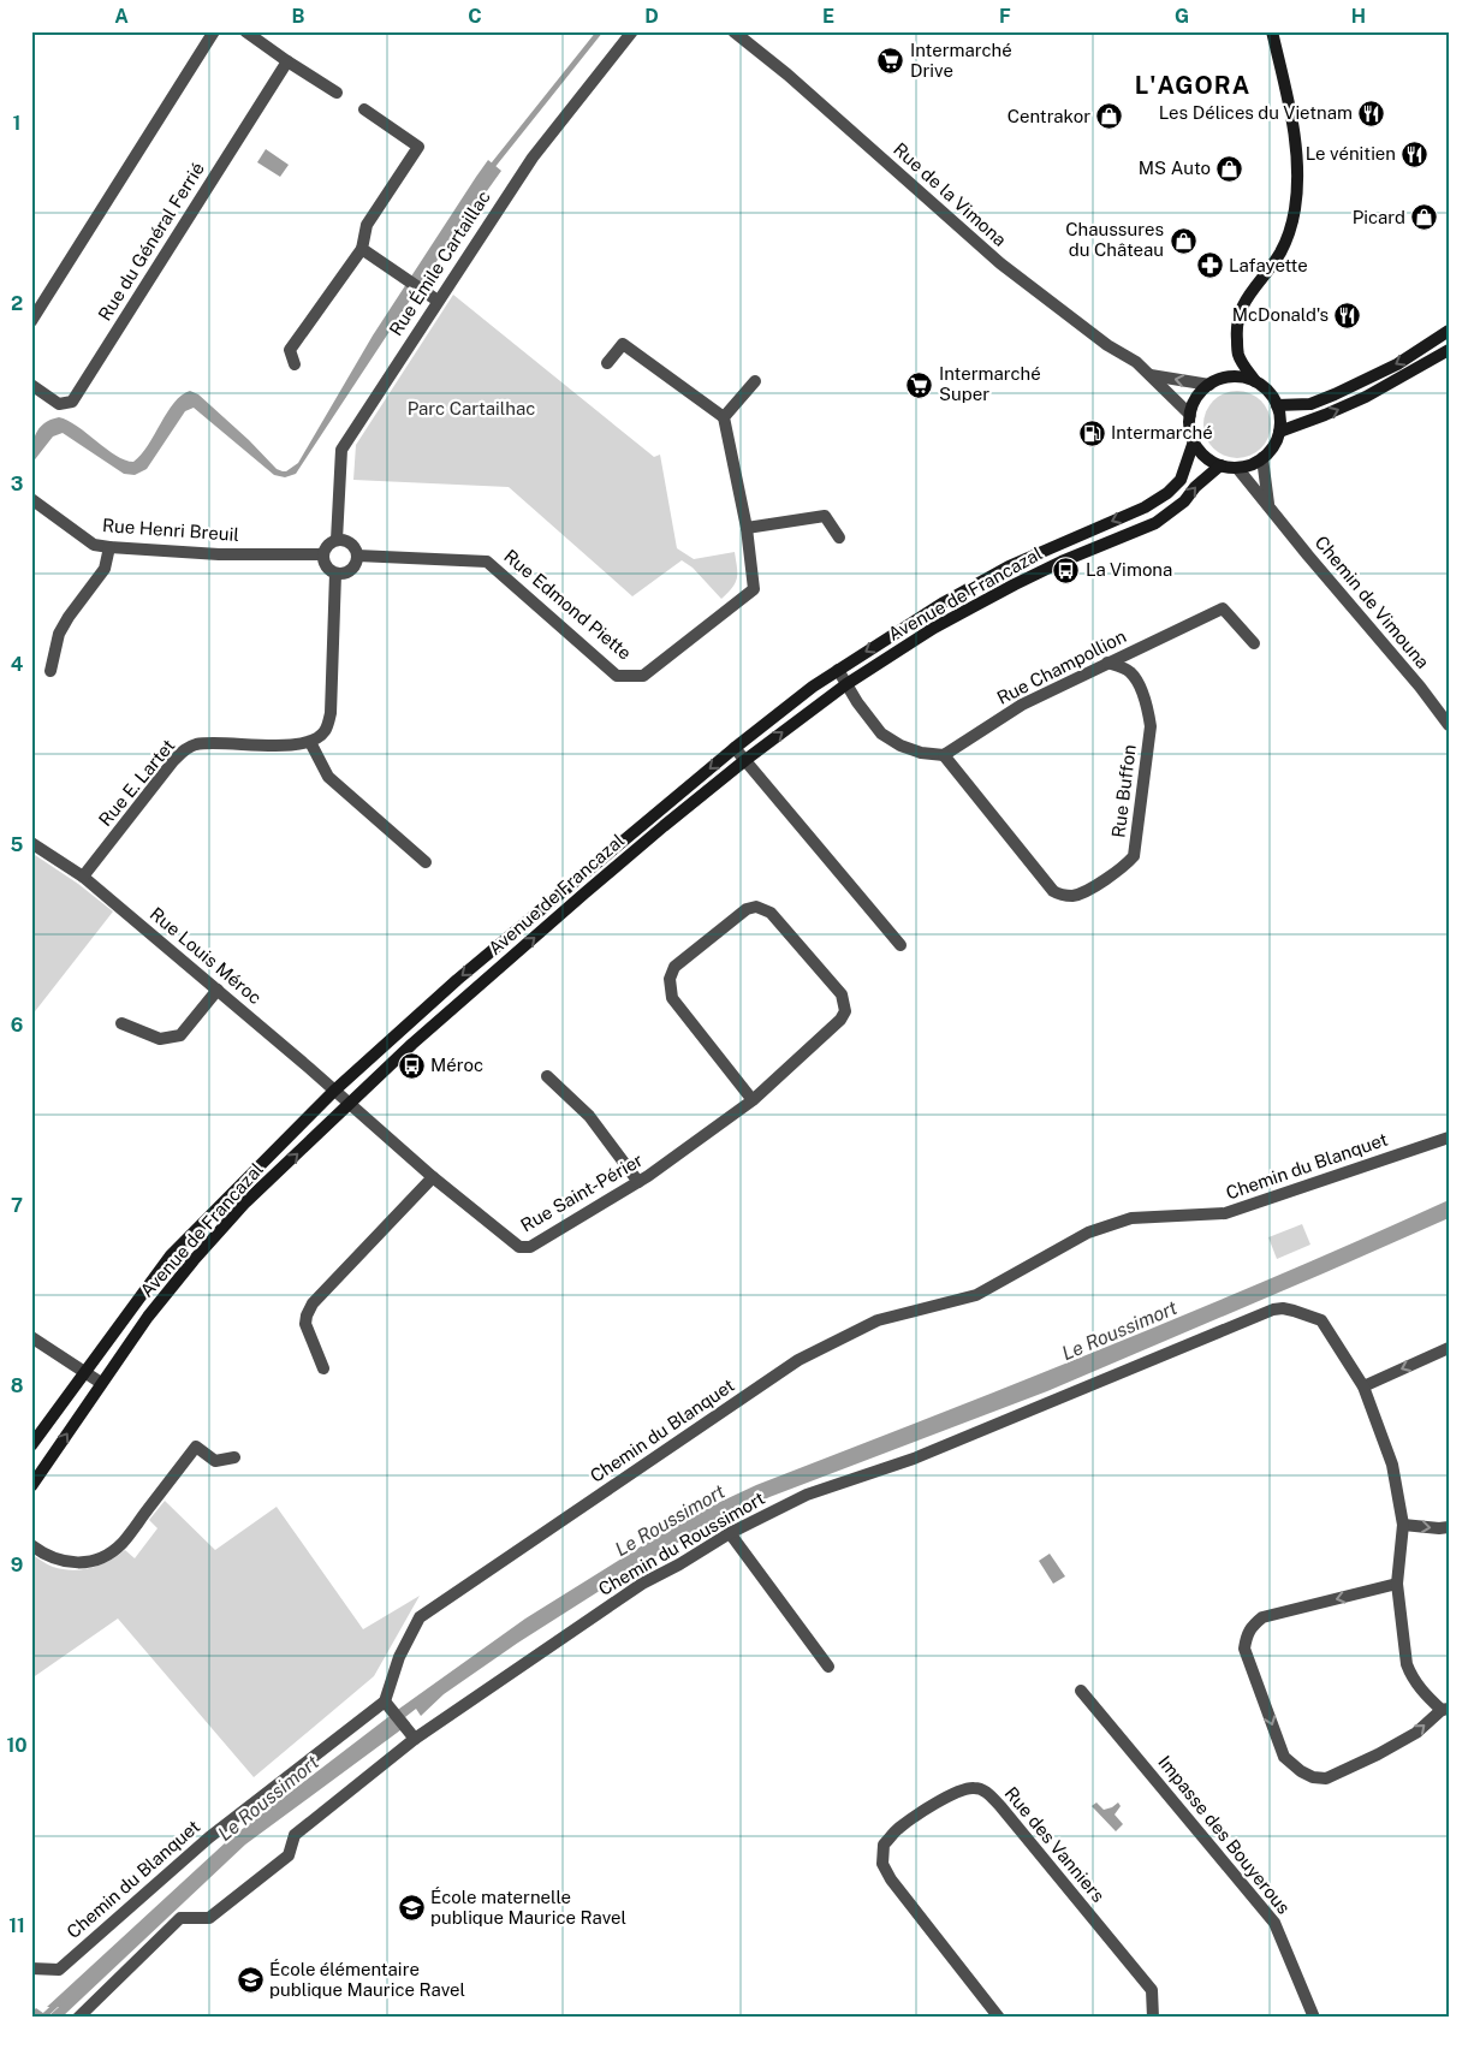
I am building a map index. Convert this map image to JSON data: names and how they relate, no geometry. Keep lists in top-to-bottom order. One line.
{"streets":{"main road":["Avenue de Francazal"],"street":["Rue de la Vimona","Rue du Général Ferrié","Rue Émile Cartaillac","Rue Henri Breuil","Chemin de Vimouna","Rue Edmond Piette","Rue Champollion","Rue E. Lartet","Rue Buffon","Rue Louis Méroc","Chemin du Blanquet","Rue Saint-Périer","Chemin du Roussimort","Impasse des Bouyerous","Rue des Vanniers"]},"crossings":[["Rue de la Vimona","Avenue de Francazal"],["Rue de la Vimona","Chemin de Vimouna"],["Rue Émile Cartaillac","Rue Henri Breuil"],["Rue Émile Cartaillac","Rue Edmond Piette"],["Rue Henri Breuil","Rue Edmond Piette"],["Avenue de Francazal","Chemin de Vimouna"],["Avenue de Francazal","Rue Louis Méroc"],["Avenue de Francazal","Rue Saint-Périer"],["Rue Champollion","Rue Buffon"],["Rue E. Lartet","Rue Louis Méroc"],["Rue Louis Méroc","Rue Saint-Périer"]],"districts":["L'AGORA"],"water":["Le Roussimort"],"parks":["Parc Cartailhac"],"places":{"supermarket":["Intermarché Drive","Intermarché Super"],"restaurant":["Les Délices du Vietnam","Le vénitien","McDonald's"],"shop":["Centrakor","MS Auto","Picard","Chaussures du Château"],"pharmacy":["Lafayette"],"fuel station":["Intermarché"],"bus stop":["La Vimona","Méroc"],"school or university":["École maternelle publique Maurice Ravel","École élémentaire publique Maurice Ravel"]},"grid":{"columns":["A","B","C","D","E","F","G","H"],"rows":["1","2","3","4","5","6","7","8","9","10","11"]}}
